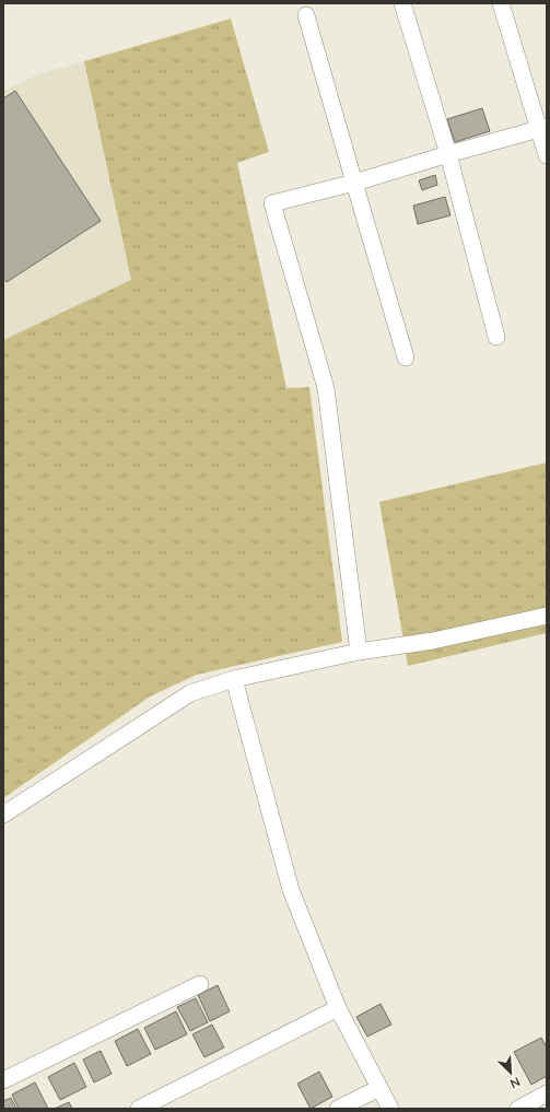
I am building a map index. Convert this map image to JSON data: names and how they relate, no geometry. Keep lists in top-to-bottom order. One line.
{"north":"bottom right"}
